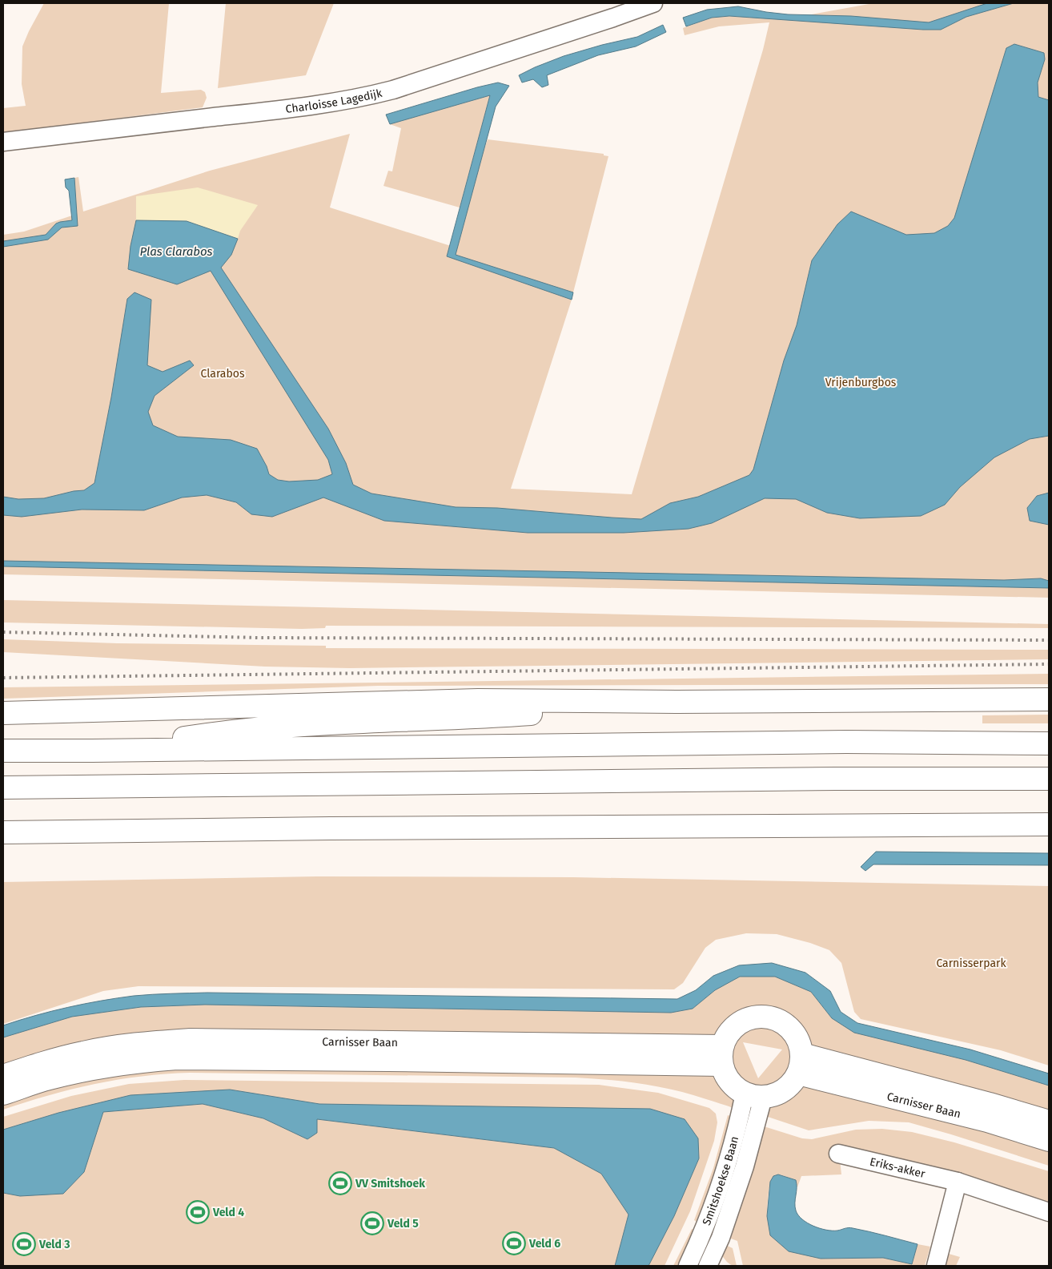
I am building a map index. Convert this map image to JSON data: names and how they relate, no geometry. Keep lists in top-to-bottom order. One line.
{"streets":{"main road":["Carnisser Baan"],"street":["Charloisse Lagedijk","Eriks-akker","Smitshoekse Baan"]},"crossings":[["Carnisser Baan","Smitshoekse Baan"]],"water":["Plas Clarabos"],"parks":["Clarabos","Vrijenburgbos","Carnisserpark"],"places":{"sports":["VV Smitshoek","Veld 4","Veld 5","Veld 6","Veld 3"]}}
